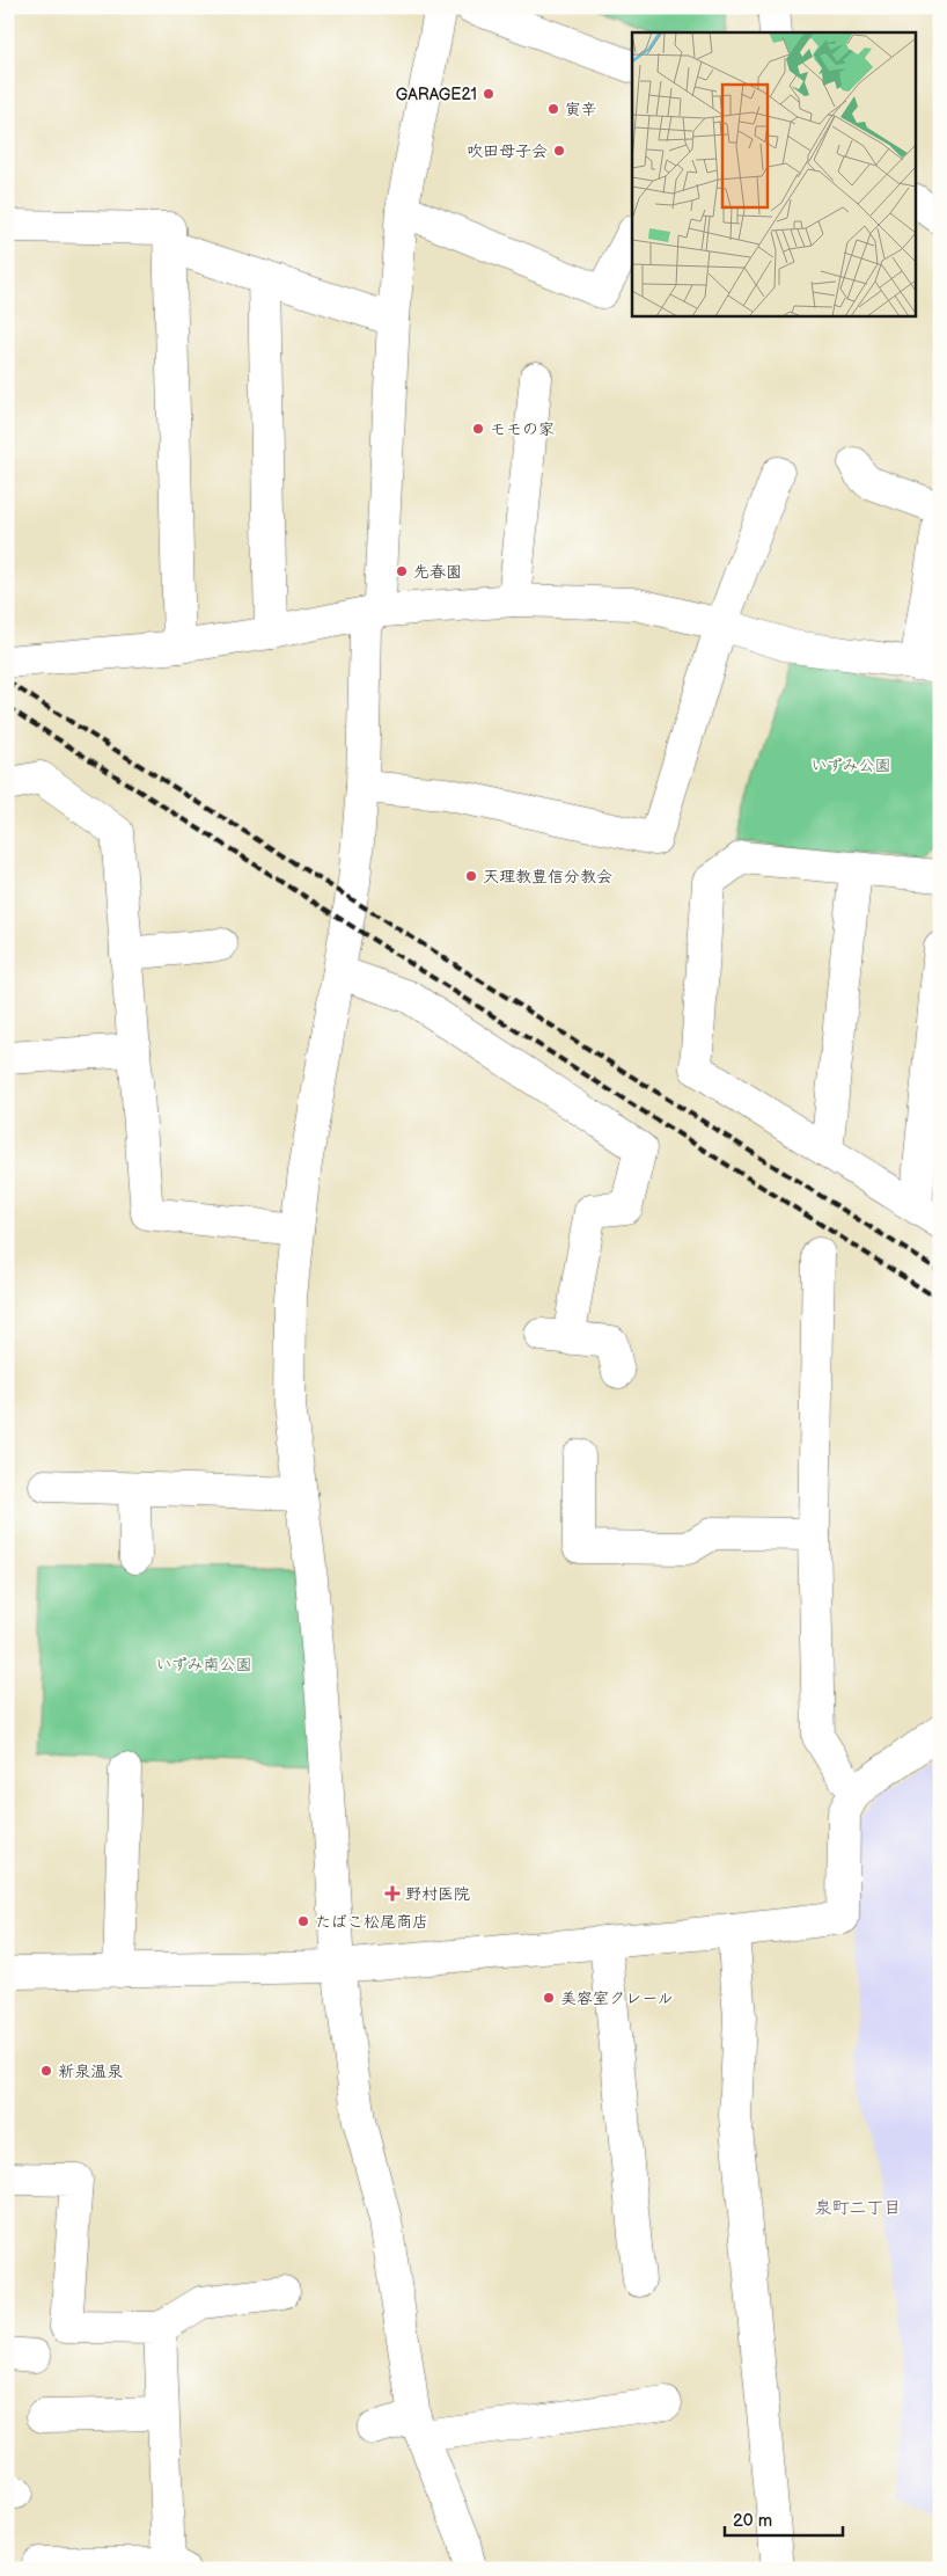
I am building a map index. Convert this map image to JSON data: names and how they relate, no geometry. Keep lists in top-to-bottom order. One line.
{"districts":["泉町二丁目"],"parks":["いずみ公園","いずみ南公園"],"places":{"other":["GARAGE21","寅辛","吹田母子会","モモの家","先春園","天理教豊信分教会","たばこ松尾商店","美容室クレール","新泉温泉"],"health":["野村医院"]},"scale_bar":"20 m"}
